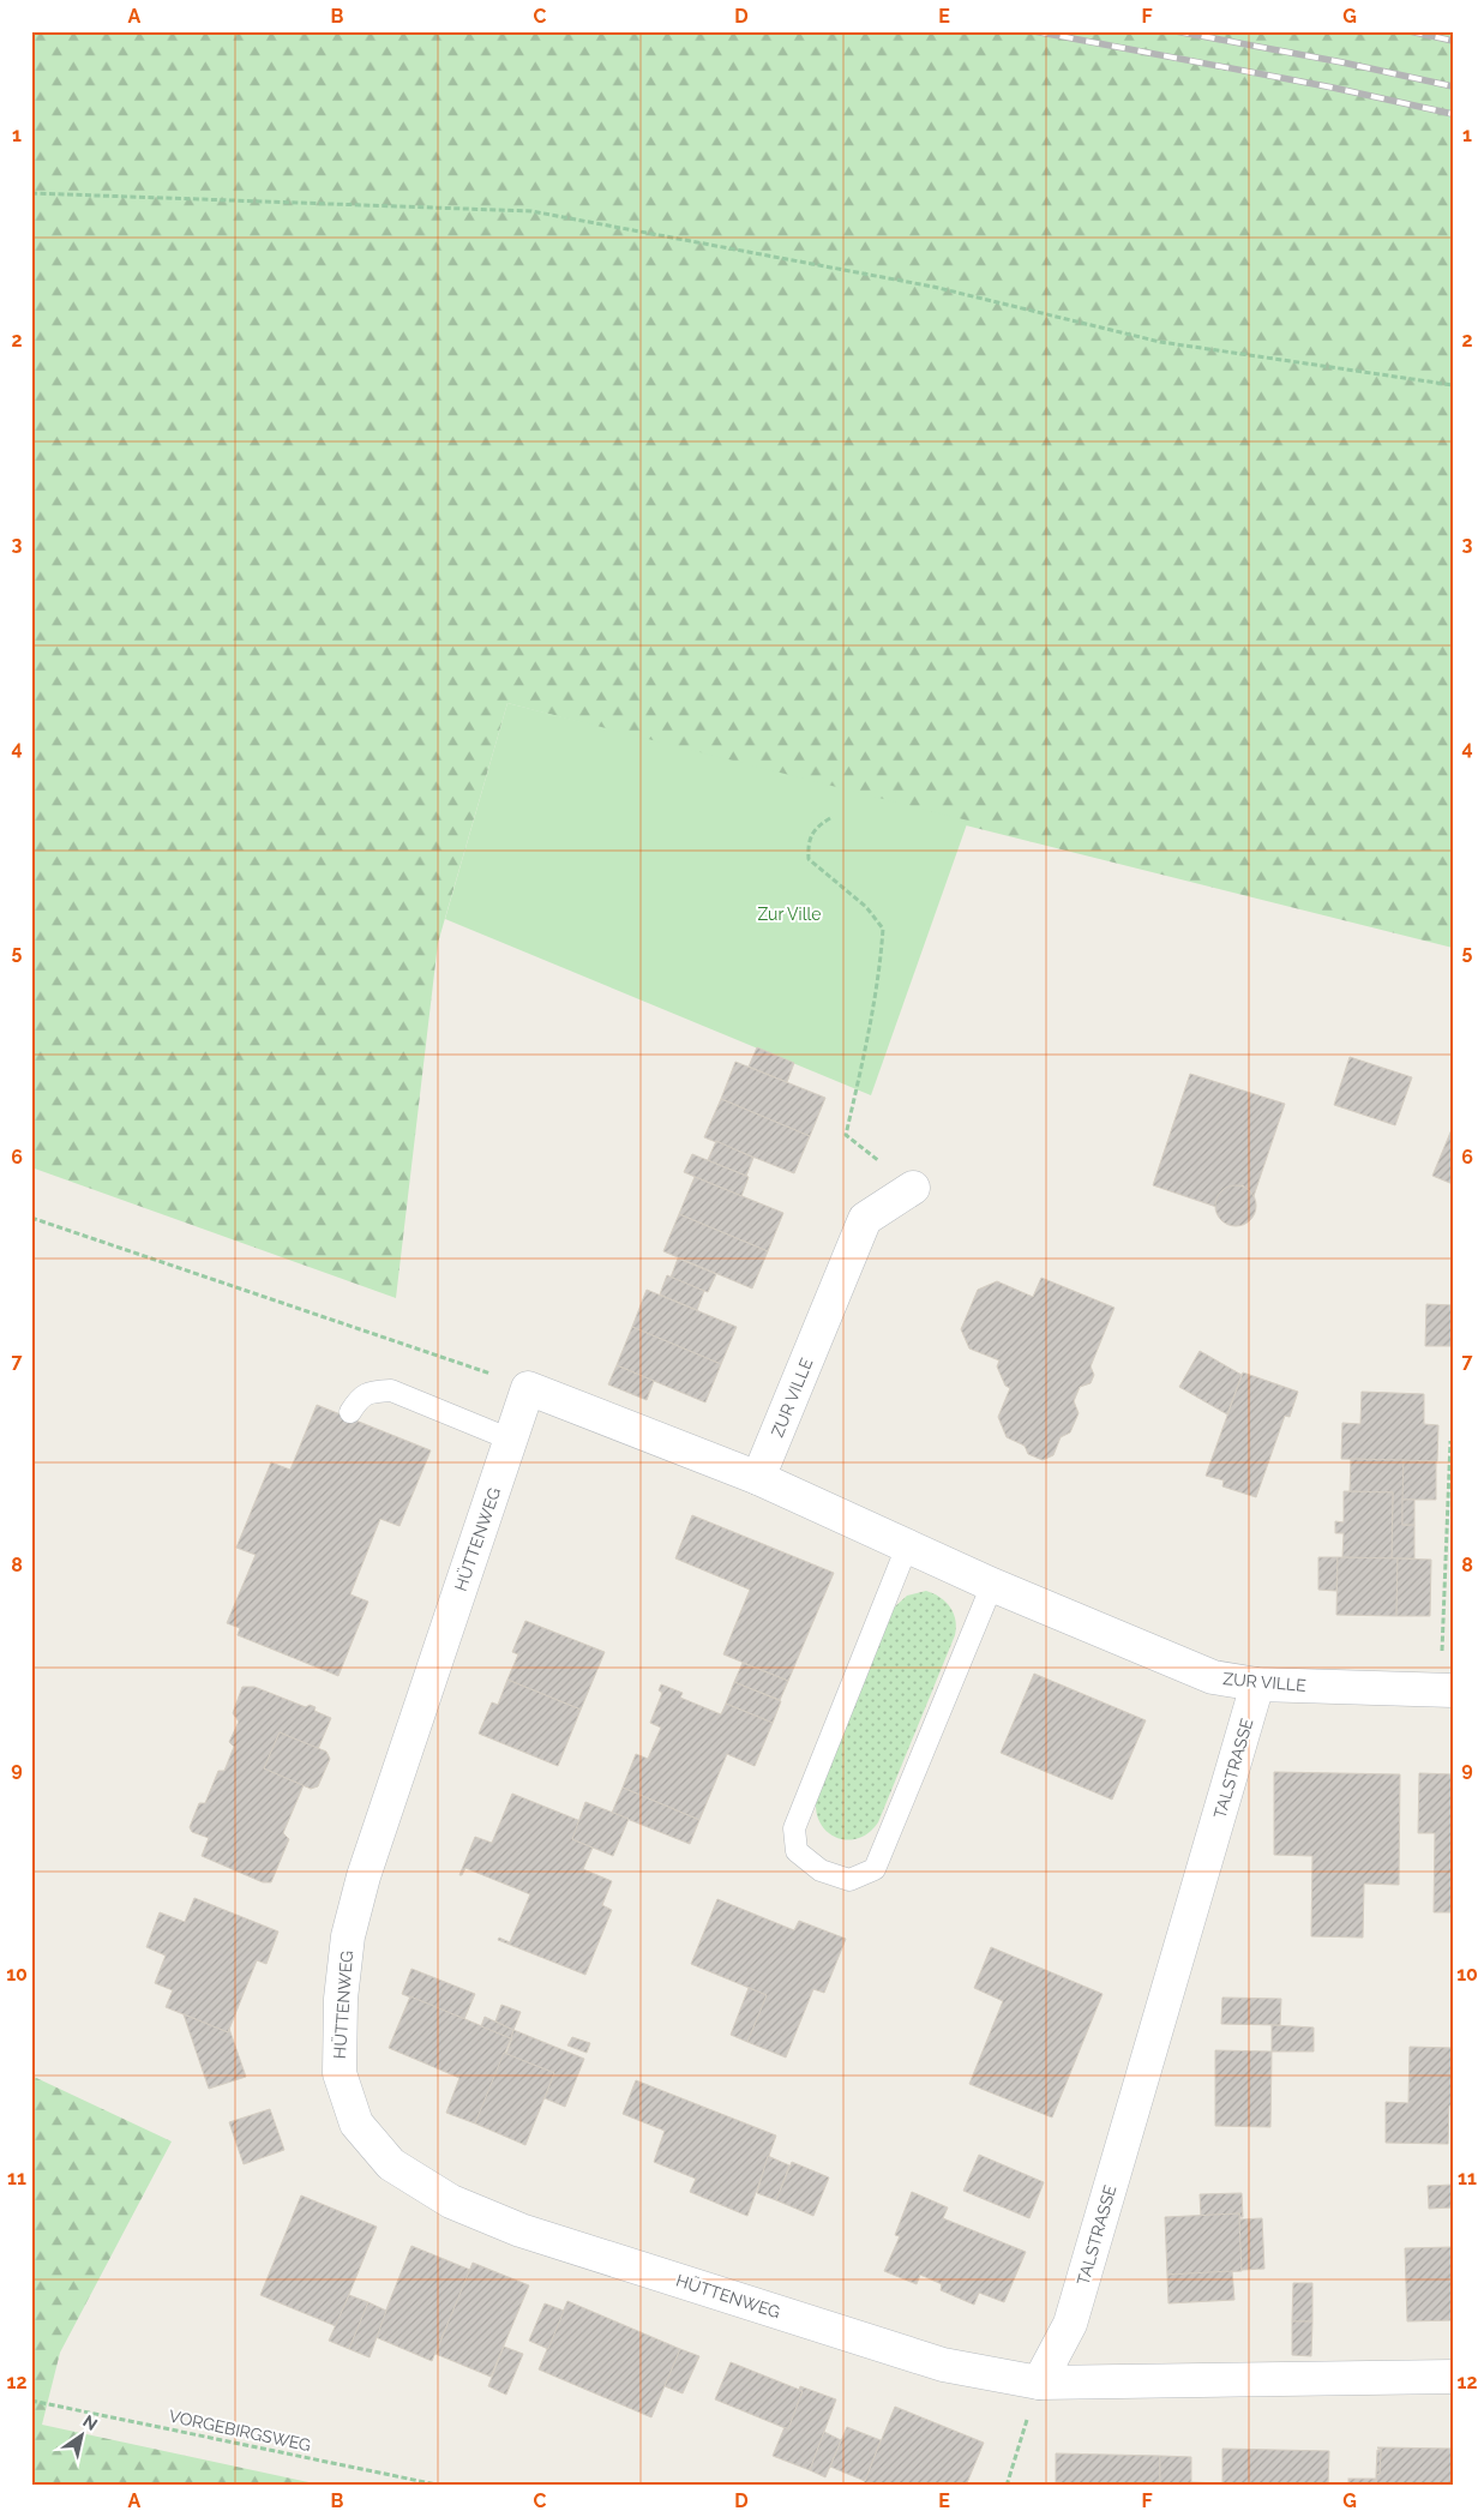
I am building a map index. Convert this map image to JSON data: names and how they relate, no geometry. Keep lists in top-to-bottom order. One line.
{"streets":{"street":["ZUR VILLE","HÜTTENWEG","TALSTRASSE"],"path":["VORGEBIRGSWEG"]},"crossings":[["ZUR VILLE","HÜTTENWEG"],["ZUR VILLE","TALSTRASSE"],["HÜTTENWEG","TALSTRASSE"]],"parks":["Zur Ville"],"north":"top right","grid":{"columns":["A","B","C","D","E","F","G"],"rows":["1","2","3","4","5","6","7","8","9","10","11","12"]}}
